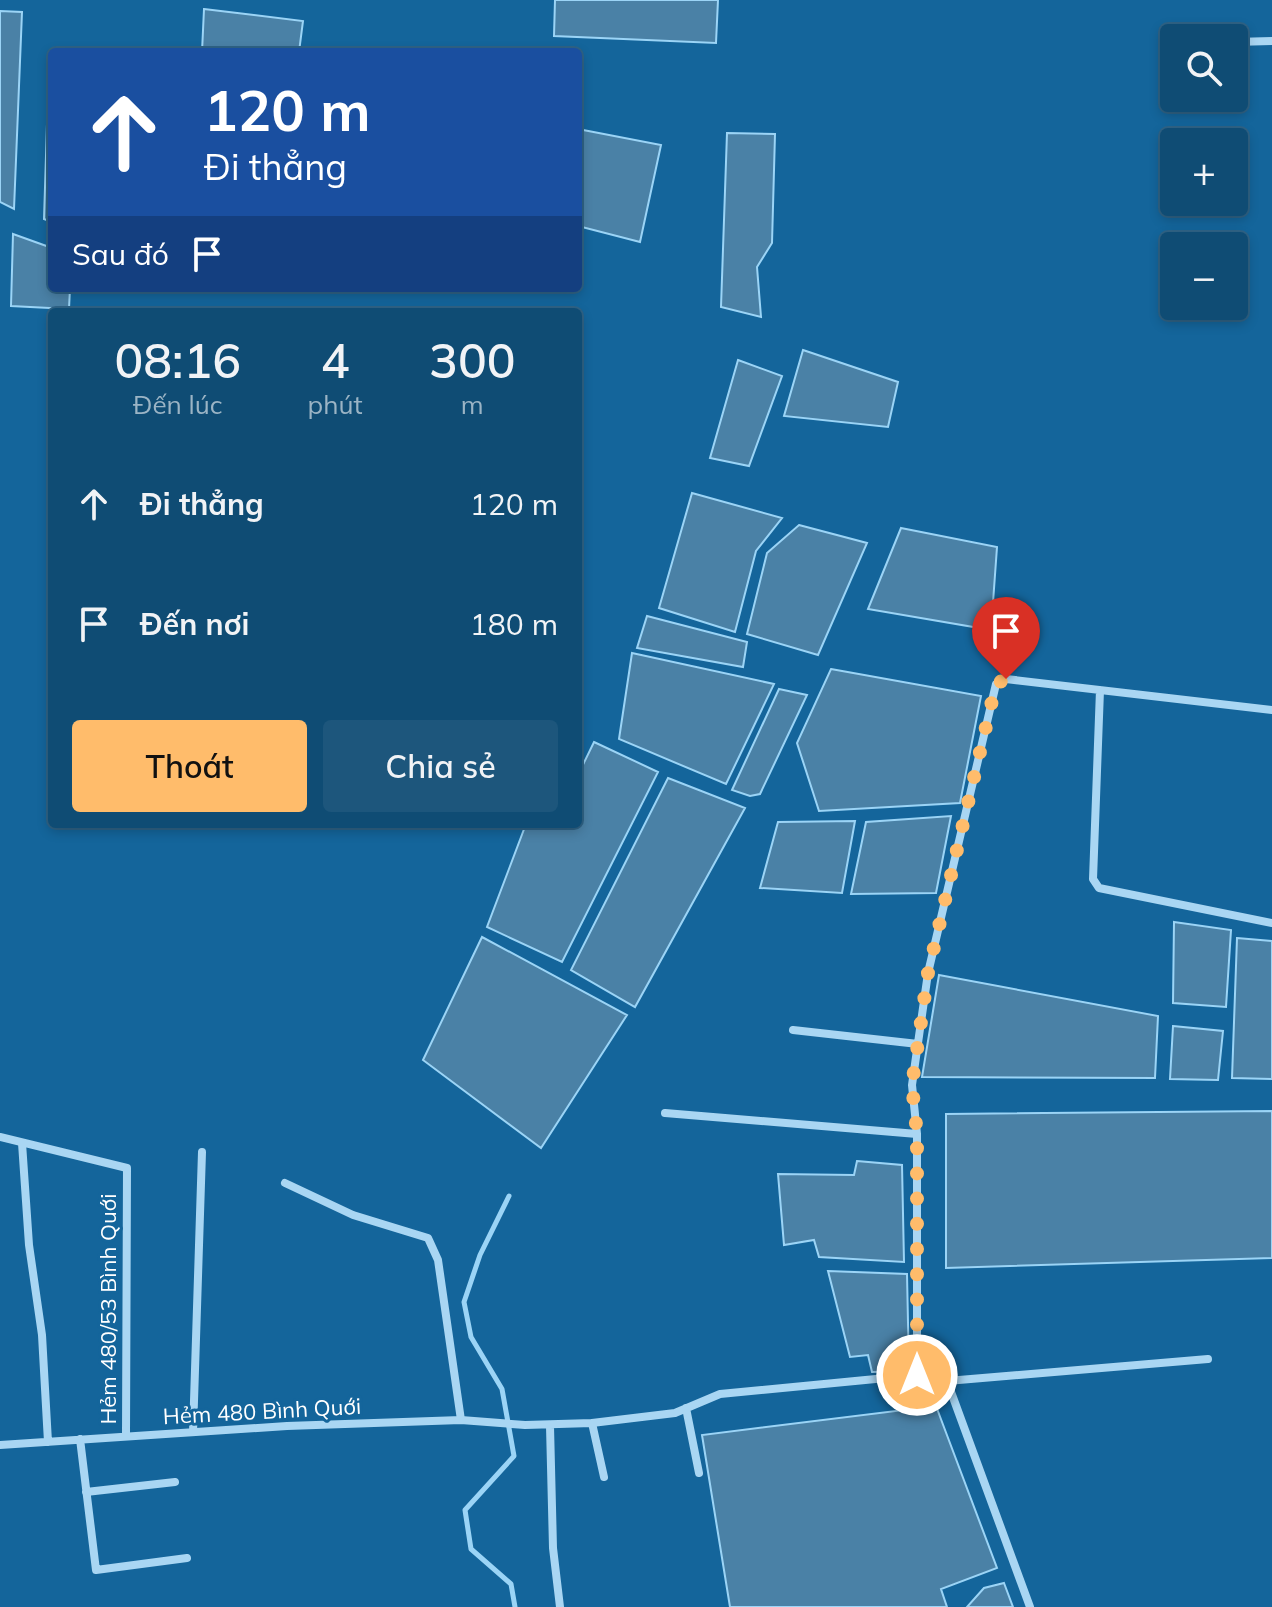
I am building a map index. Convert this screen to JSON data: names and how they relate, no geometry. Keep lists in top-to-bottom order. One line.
{"streets":{"street":["Hẻm 480/53 Bình Quới","Hẻm 480 Bình Quới"]},"crossings":[["Hẻm 480/53 Bình Quới","Hẻm 480 Bình Quới"]],"page":{"map_buttons":["+","−"],"turn":["120 m","Đi thẳng"],"then":"Sau đó","eta":["08:16","Đến lúc","4","phút","300","m"],"list":[{"name":"Đi thẳng","value":"120 m"},{"name":"Đến nơi","value":"180 m"}],"buttons":["Thoát","Chia sẻ"]}}
